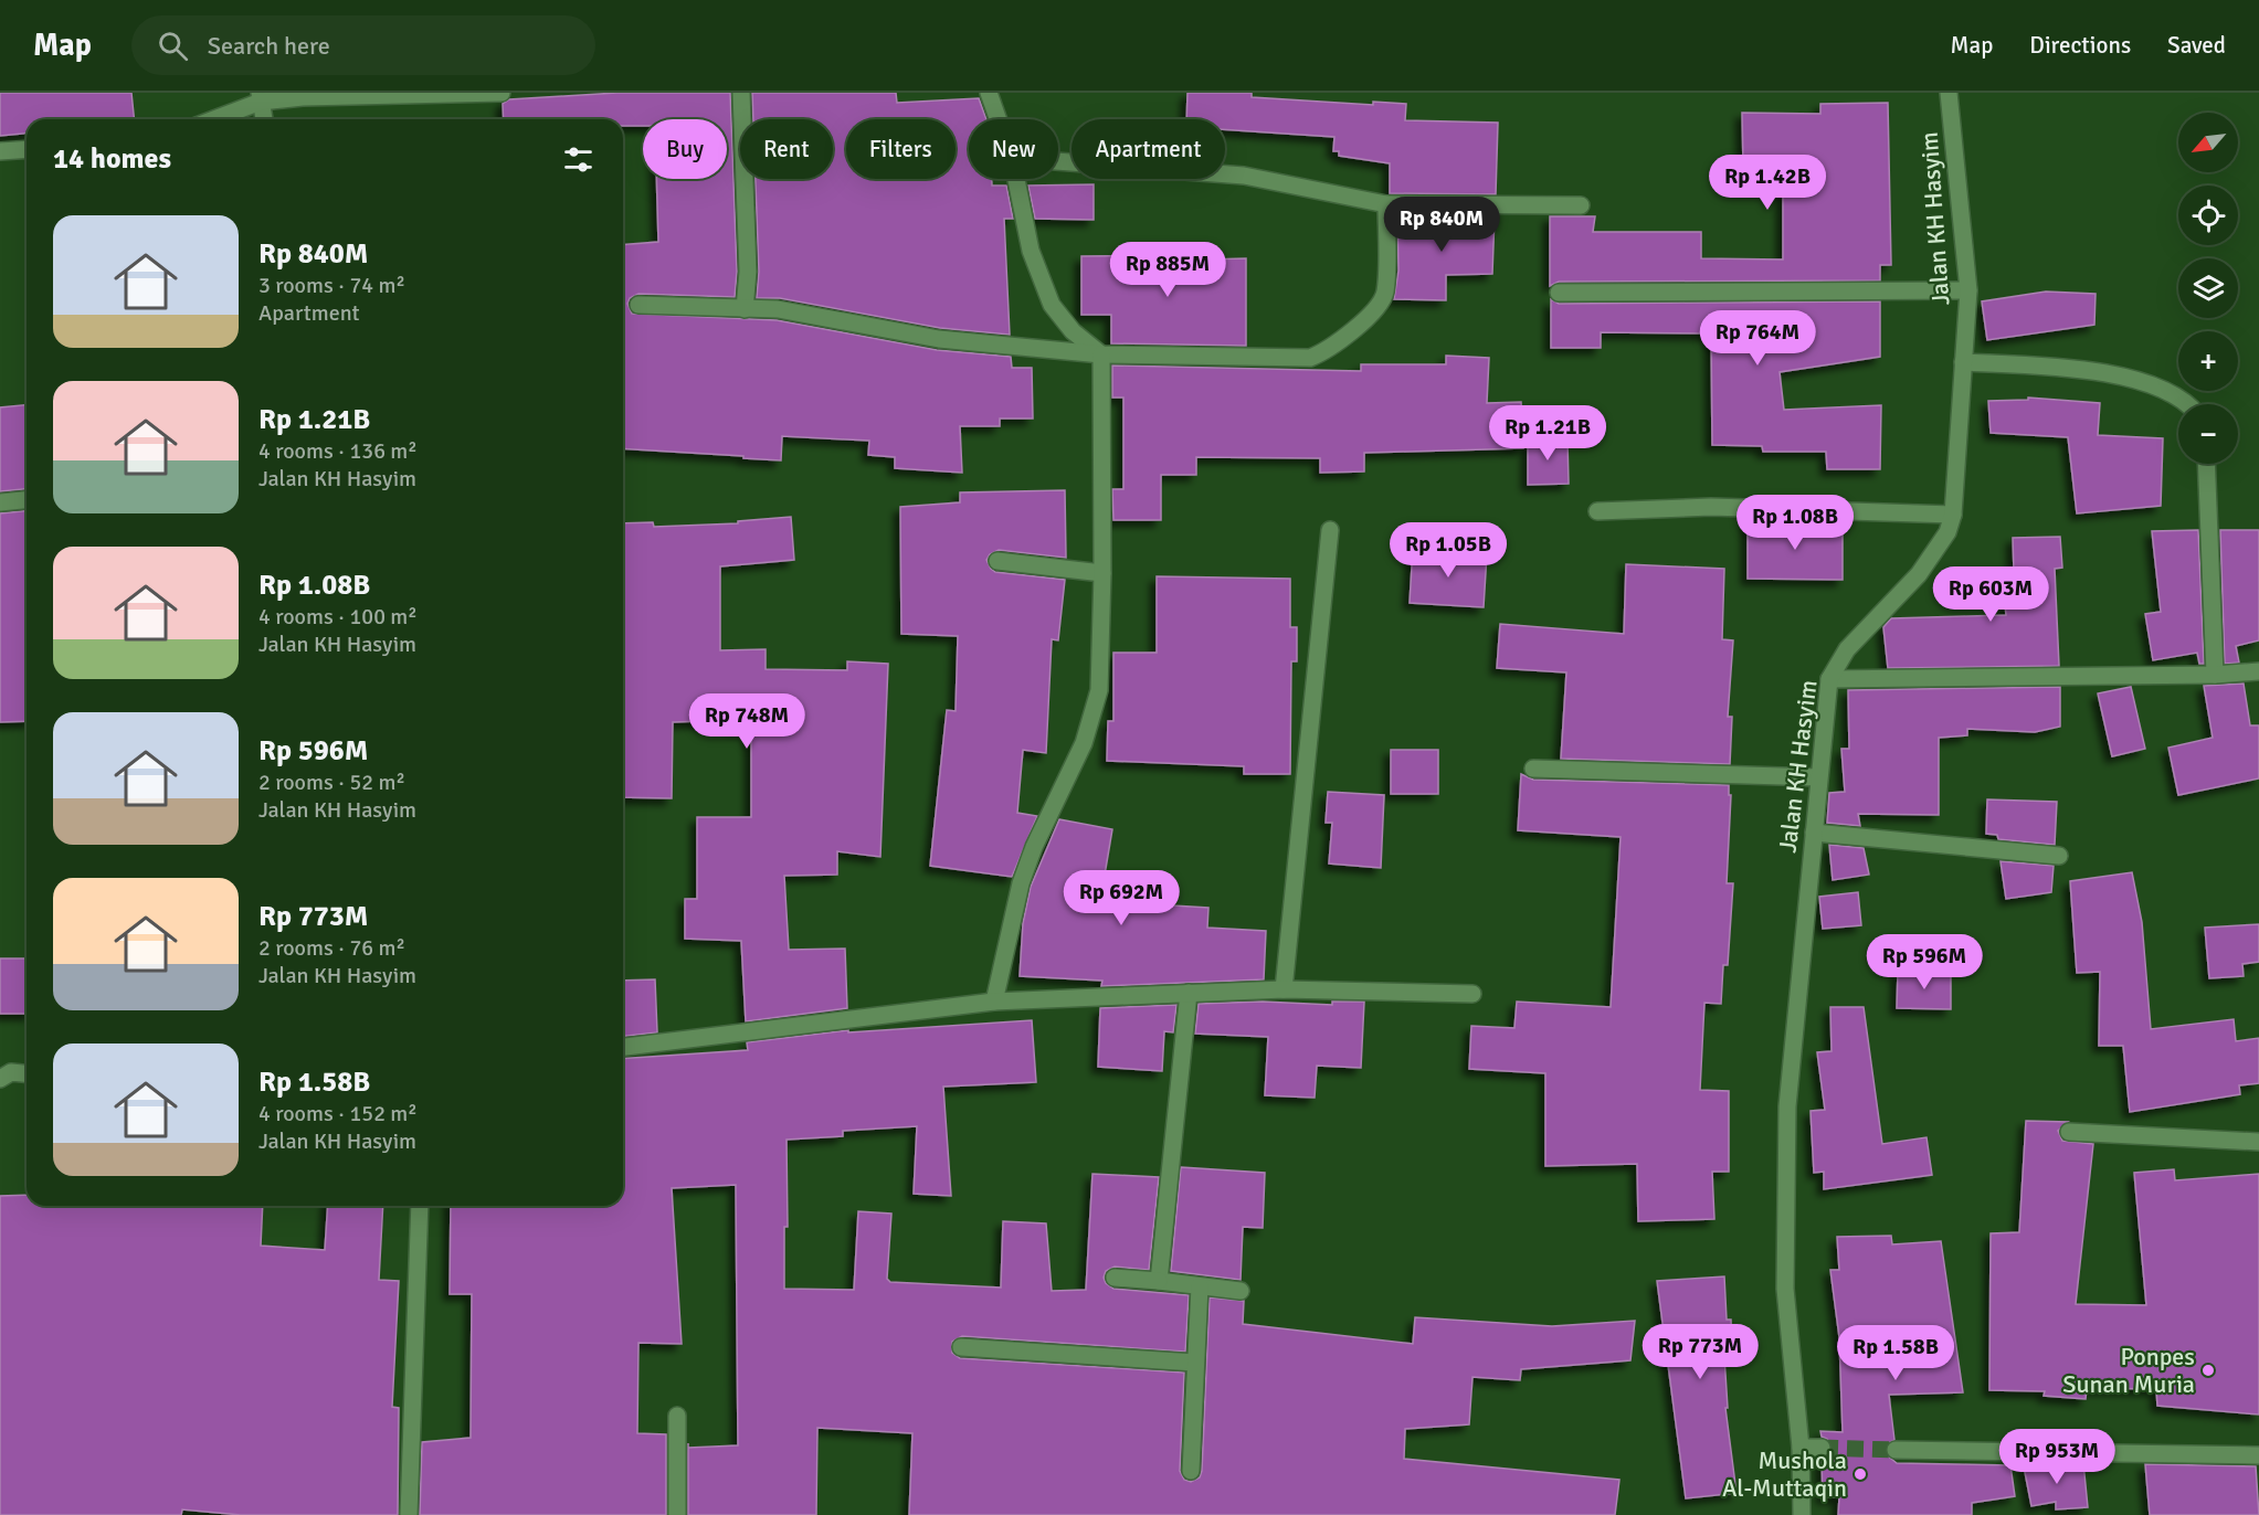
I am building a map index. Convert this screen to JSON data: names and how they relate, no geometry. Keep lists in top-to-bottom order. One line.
{"streets":{"street":["Jalan KH Hasyim"]},"places":["Ponpes Sunan Muria","Mushola Al-Muttaqin"],"north":"bottom left","page":{"header":"Map","search":"Search here","nav":["Map","Directions","Saved"],"map_buttons":["+","−"],"chip":["Buy","Rent","Filters","New","Apartment"],"heading":"14 homes","price":["Rp 1.42B","Rp 840M","Rp 885M","Rp 764M","Rp 1.21B","Rp 1.08B","Rp 1.05B","Rp 603M","Rp 748M","Rp 692M","Rp 596M","Rp 773M","Rp 1.58B","Rp 953M"],"list":[{"name":"Rp 840M","note":"3 rooms · 74 m² · Apartment"},{"name":"Rp 1.21B","note":"4 rooms · 136 m² · Jalan KH Hasyim"},{"name":"Rp 1.08B","note":"4 rooms · 100 m² · Jalan KH Hasyim"},{"name":"Rp 596M","note":"2 rooms · 52 m² · Jalan KH Hasyim"},{"name":"Rp 773M","note":"2 rooms · 76 m² · Jalan KH Hasyim"},{"name":"Rp 1.58B","note":"4 rooms · 152 m² · Jalan KH Hasyim"}]}}
